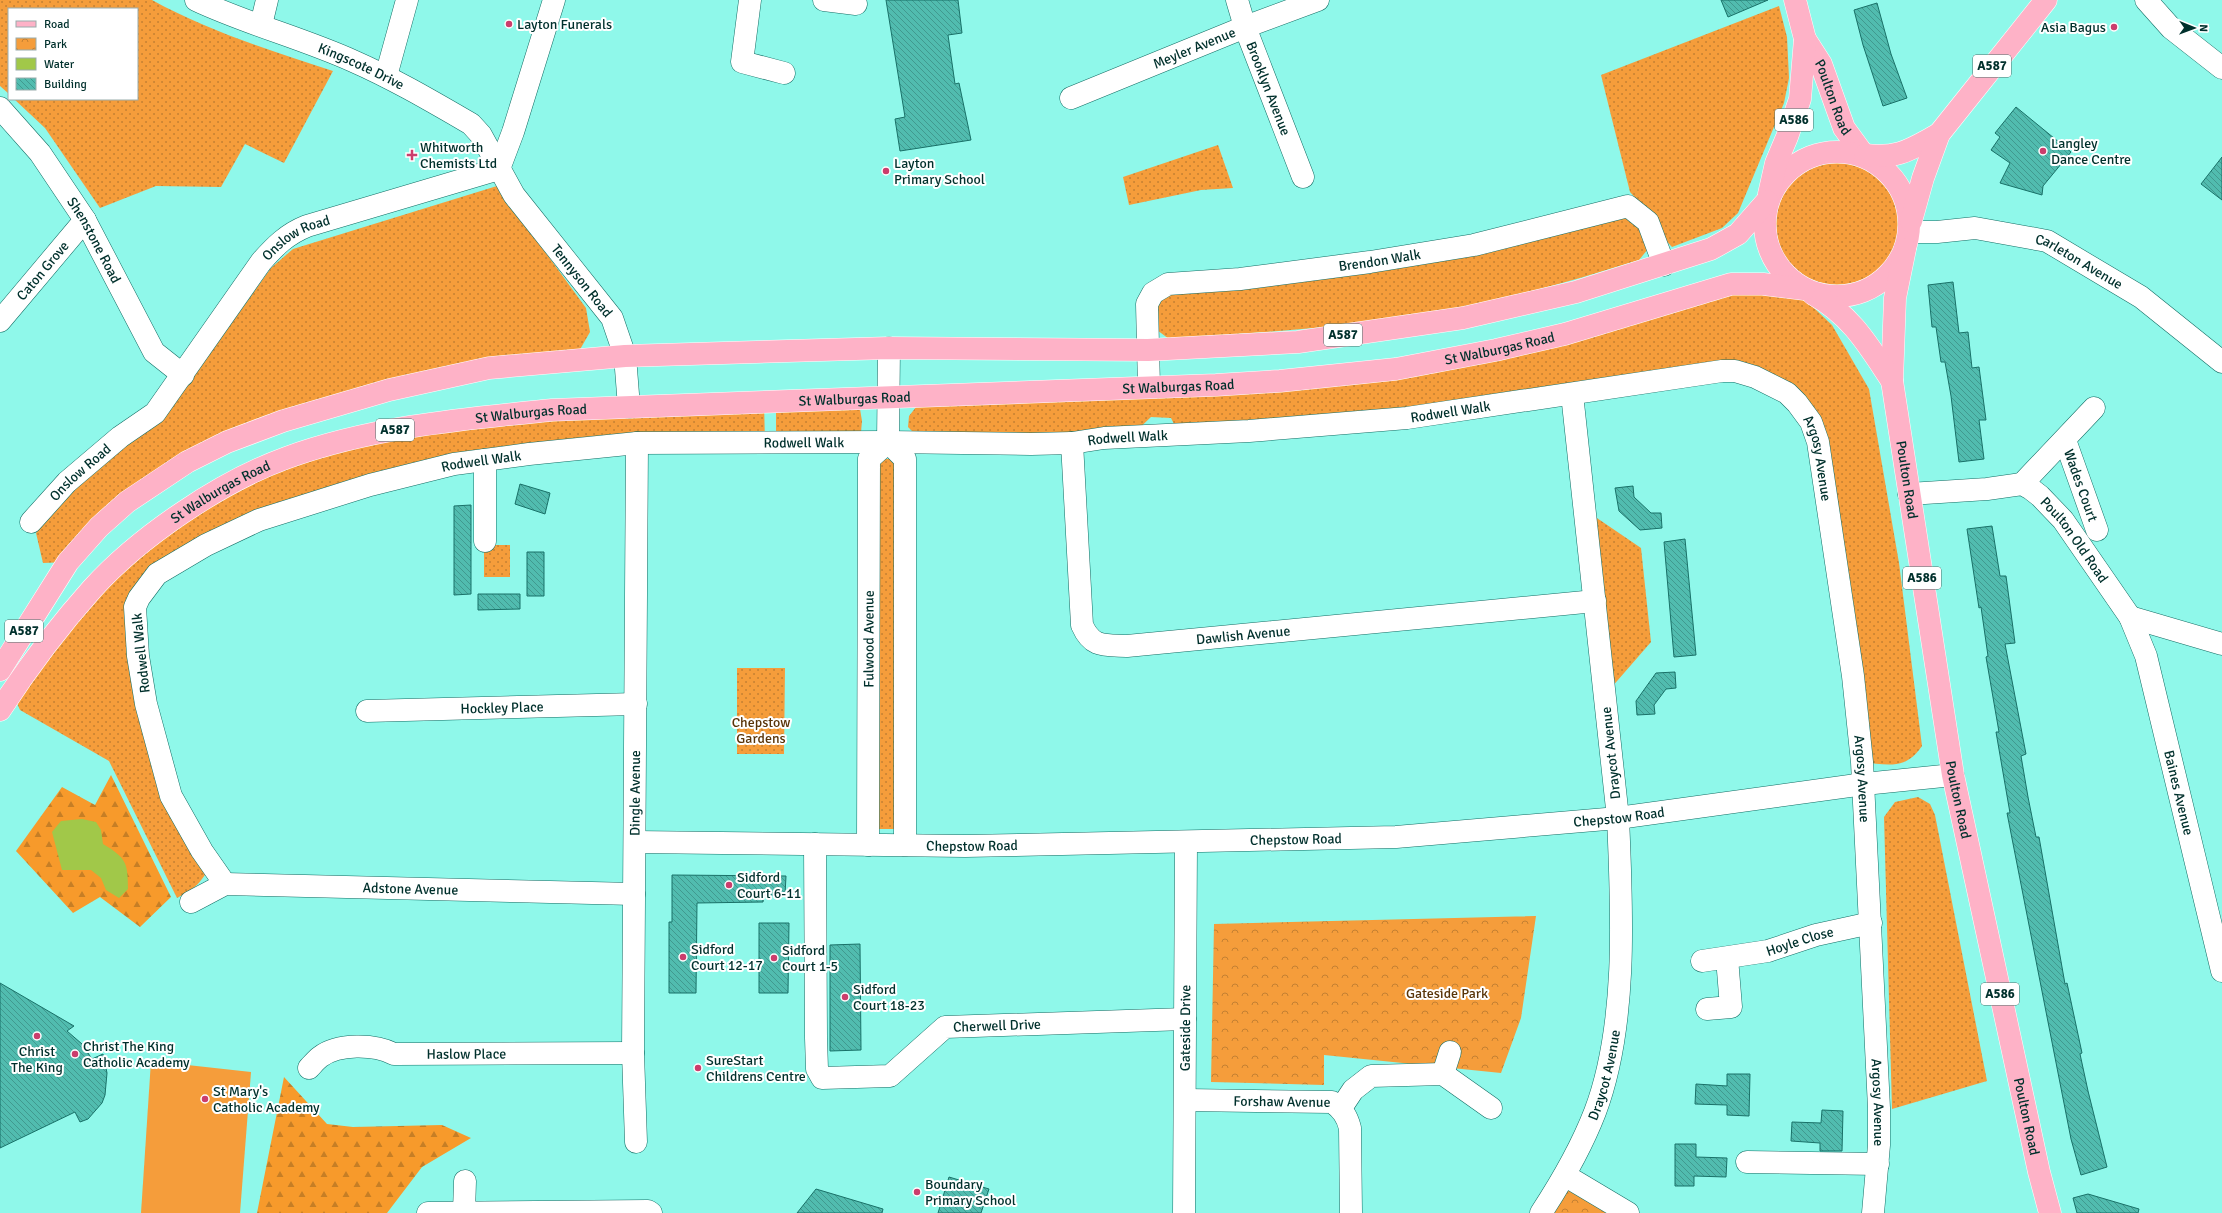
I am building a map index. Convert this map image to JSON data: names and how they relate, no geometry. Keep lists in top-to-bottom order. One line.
{"streets":{"main road":["A587","Poulton Road","A586","St Walburgas Road"],"street":["Meyler Avenue","Kingscote Drive","Brooklyn Avenue","Shenstone Road","Onslow Road","Brendon Walk","Carleton Avenue","Caton Grove","Tennyson Road","Rodwell Walk","Argosy Avenue","Wades Court","Poulton Old Road","Dawlish Avenue","Fulwood Avenue","Hockley Place","Draycot Avenue","Dingle Avenue","Baines Avenue","Chepstow Road","Adstone Avenue","Hoyle Close","Cherwell Drive","Gateside Drive","Haslow Place","Forshaw Avenue"]},"crossings":[["Meyler Avenue","Brooklyn Avenue"],["A587","Poulton Road"],["A587","Brendon Walk"],["A587","Carleton Avenue"],["A587","Tennyson Road"],["A587","St Walburgas Road"],["Kingscote Drive","Onslow Road"],["Kingscote Drive","Tennyson Road"],["Poulton Road","Carleton Avenue"],["Poulton Road","St Walburgas Road"],["Poulton Road","Chepstow Road"],["Shenstone Road","Onslow Road"],["Shenstone Road","Caton Grove"],["Onslow Road","Tennyson Road"],["Brendon Walk","St Walburgas Road"],["Carleton Avenue","St Walburgas Road"],["Tennyson Road","St Walburgas Road"],["Rodwell Walk","Argosy Avenue"],["Rodwell Walk","Dawlish Avenue"],["Rodwell Walk","Fulwood Avenue"],["Rodwell Walk","Draycot Avenue"],["Rodwell Walk","Dingle Avenue"],["Rodwell Walk","Adstone Avenue"],["Argosy Avenue","Chepstow Road"],["Argosy Avenue","Hoyle Close"],["Wades Court","Poulton Old Road"],["Poulton Old Road","Baines Avenue"],["Dawlish Avenue","Draycot Avenue"],["Fulwood Avenue","Chepstow Road"],["Hockley Place","Dingle Avenue"],["Draycot Avenue","Chepstow Road"],["Dingle Avenue","Chepstow Road"],["Dingle Avenue","Adstone Avenue"],["Dingle Avenue","Haslow Place"],["Chepstow Road","Cherwell Drive"],["Chepstow Road","Gateside Drive"],["Cherwell Drive","Gateside Drive"],["Gateside Drive","Forshaw Avenue"]],"parks":["Chepstow Gardens","Gateside Park"],"places":{"other":["Layton Funerals","Asia Bagus","Langley Dance Centre","Layton Primary School","Sidford Court 6-11","Sidford Court 12-17","Sidford Court 1-5","Sidford Court 18-23","Christ The King","Christ The King Catholic Academy","SureStart Childrens Centre","St Mary's Catholic Academy","Boundary Primary School"],"health":["Whitworth Chemists Ltd"]},"legend":["Road","Park","Water","Building"],"north":"right"}
